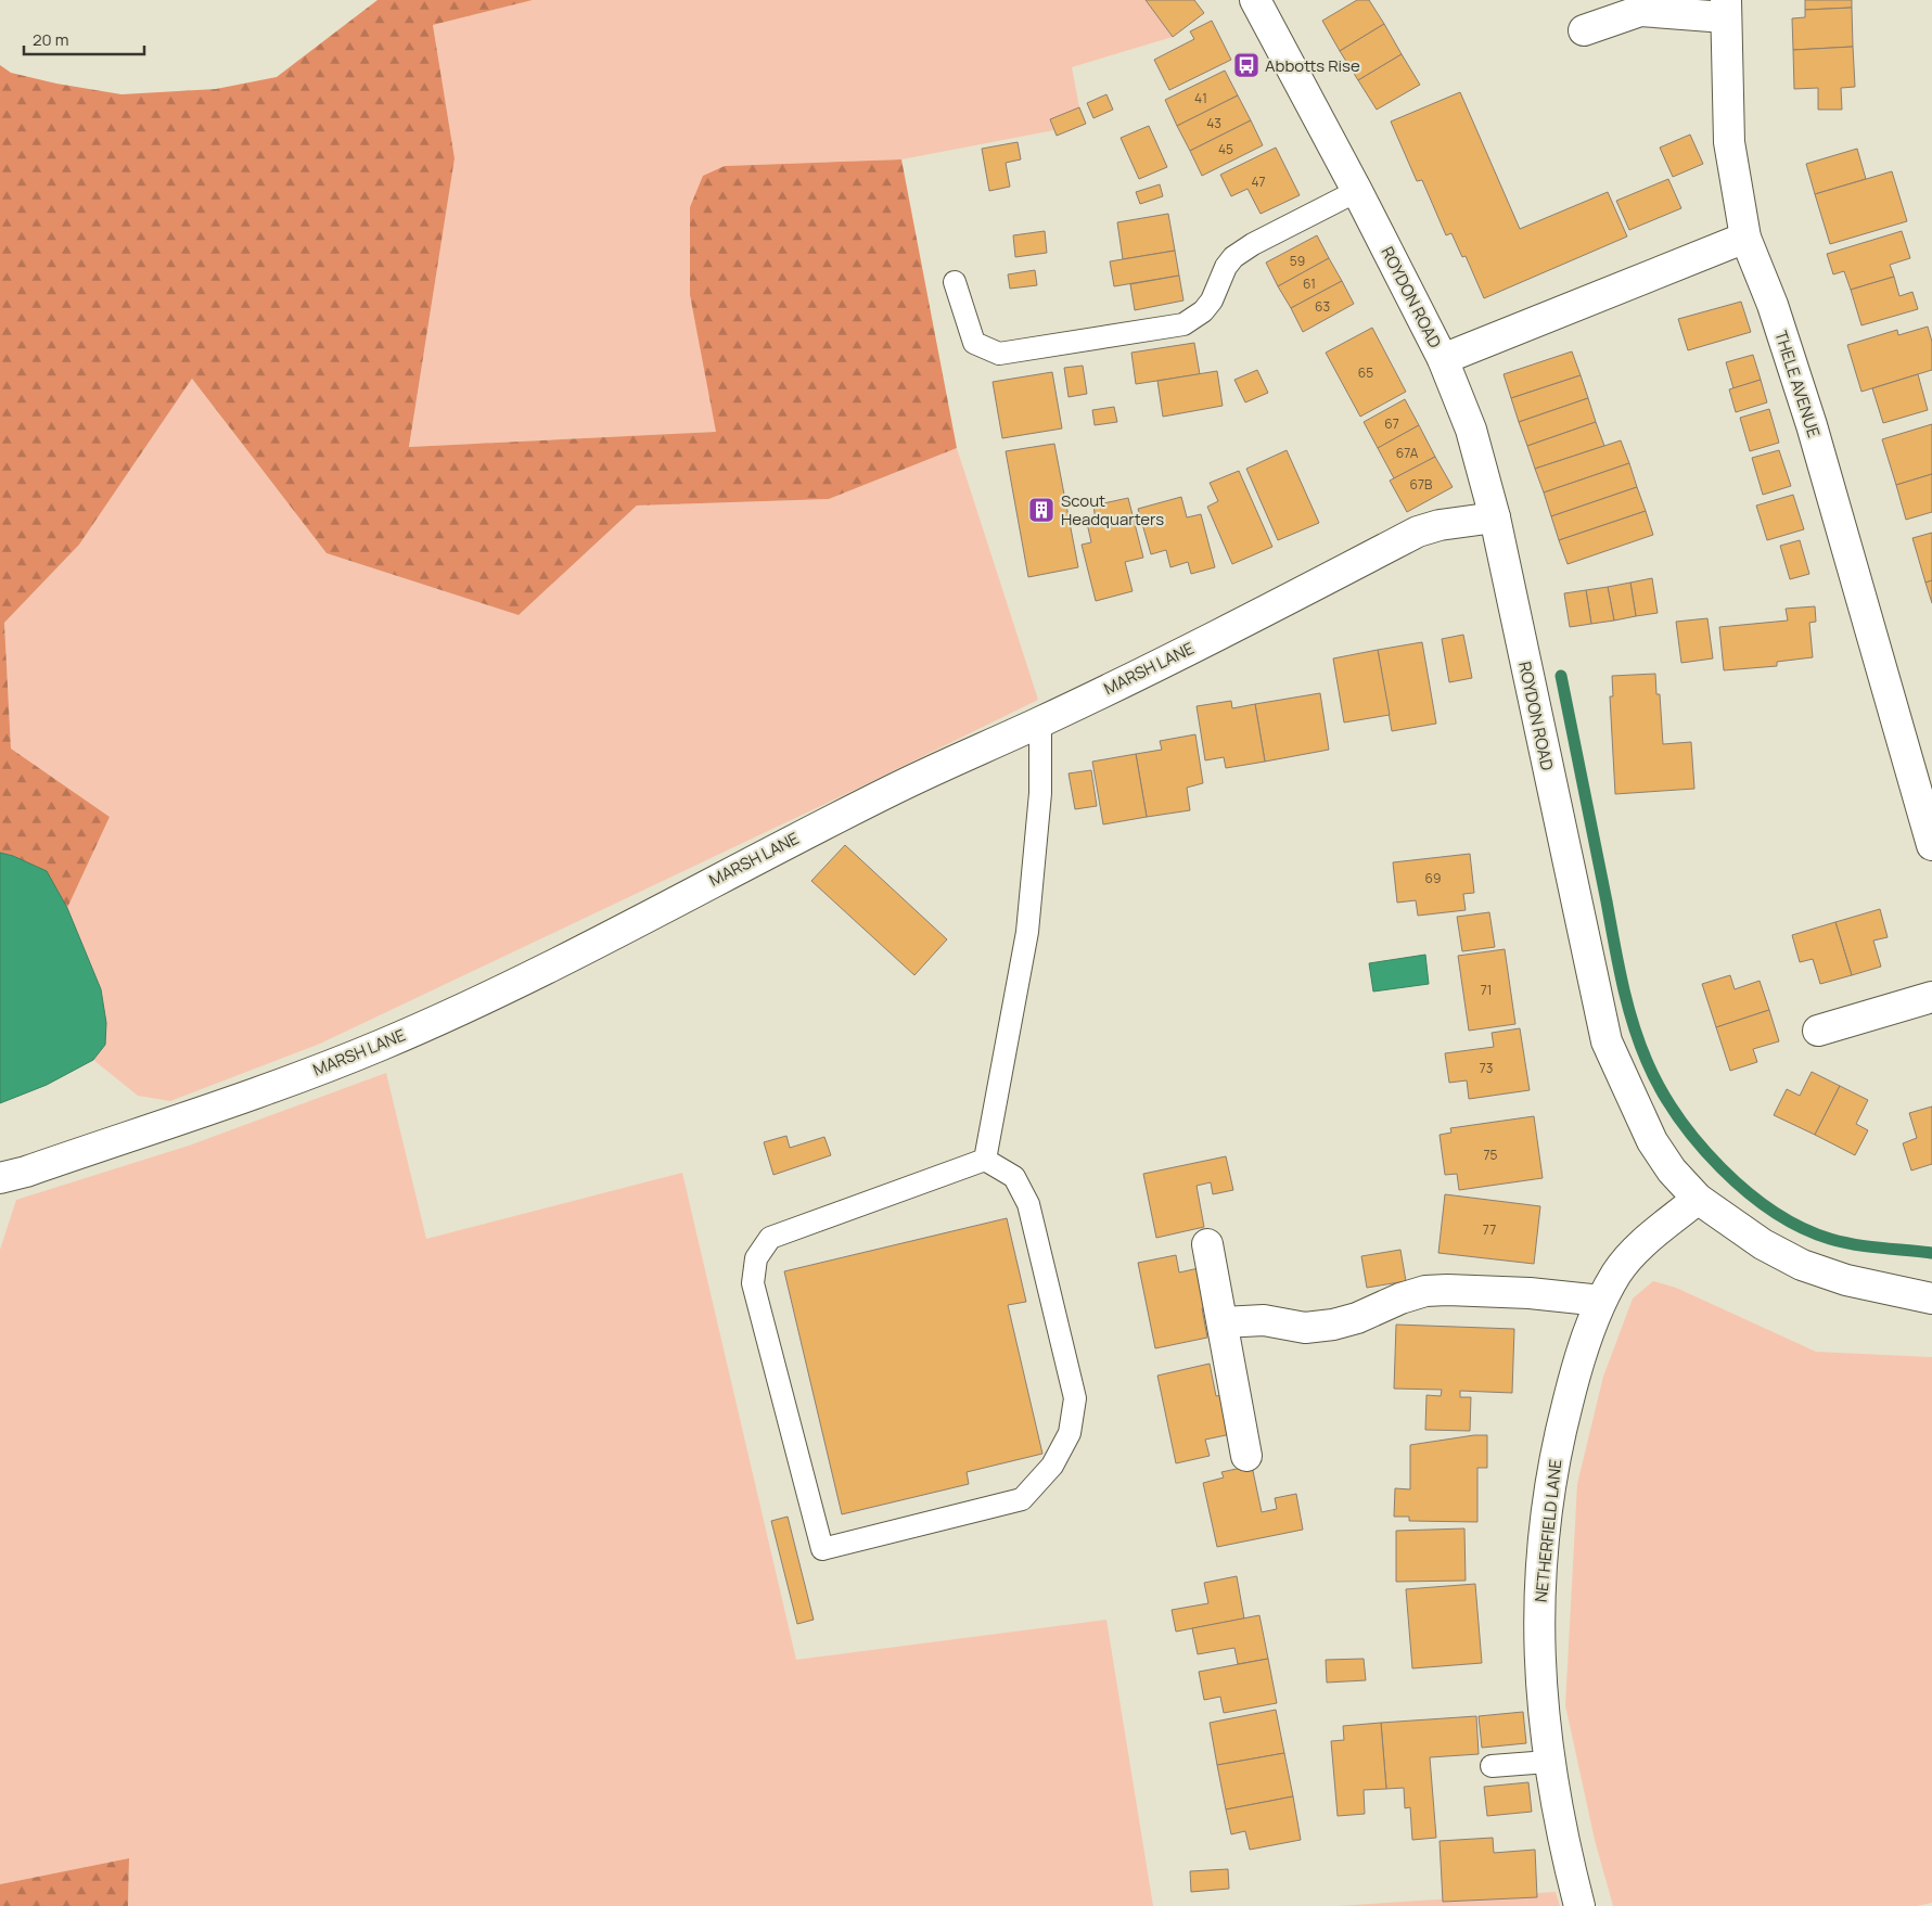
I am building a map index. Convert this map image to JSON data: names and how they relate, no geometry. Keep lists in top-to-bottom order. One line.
{"streets":{"street":["ROYDON ROAD","THELE AVENUE","MARSH LANE","NETHERFIELD LANE"]},"crossings":[["ROYDON ROAD","MARSH LANE"],["ROYDON ROAD","NETHERFIELD LANE"]],"places":{"bus stop":["Abbotts Rise"],"building":["Scout Headquarters"]},"house_numbers":["41","43","45","47","59","61","63","65","67","67A","67B","69","71","73","75","77"],"scale_bar":"20 m"}
